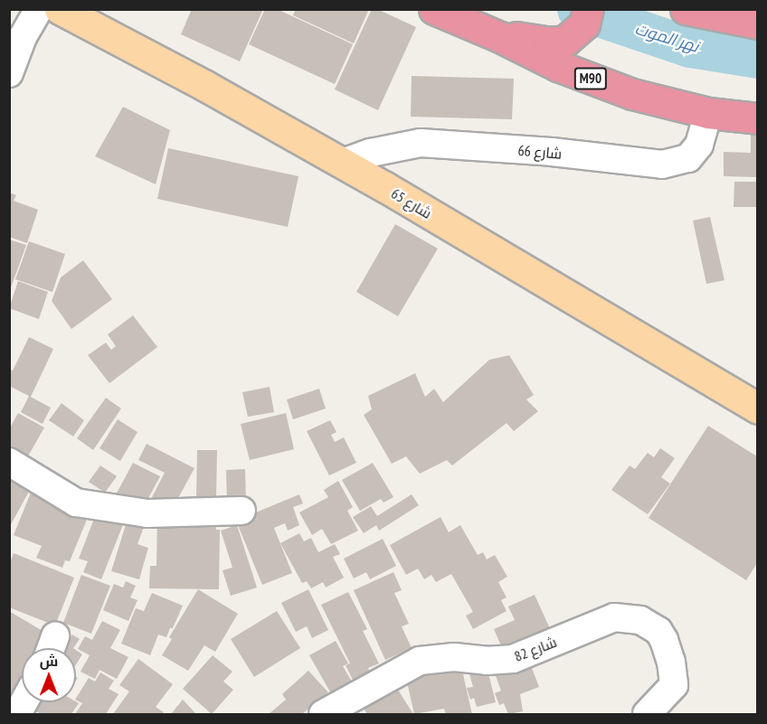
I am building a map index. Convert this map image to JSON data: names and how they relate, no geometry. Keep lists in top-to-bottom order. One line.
{"streets":{"highway":["M90"],"main road":["شارع 65"],"street":["شارع 66","شارع 82"]},"crossings":[["M90","شارع 66"],["شارع 66","شارع 65"]],"water":["نهر الموت"],"north":"top"}
